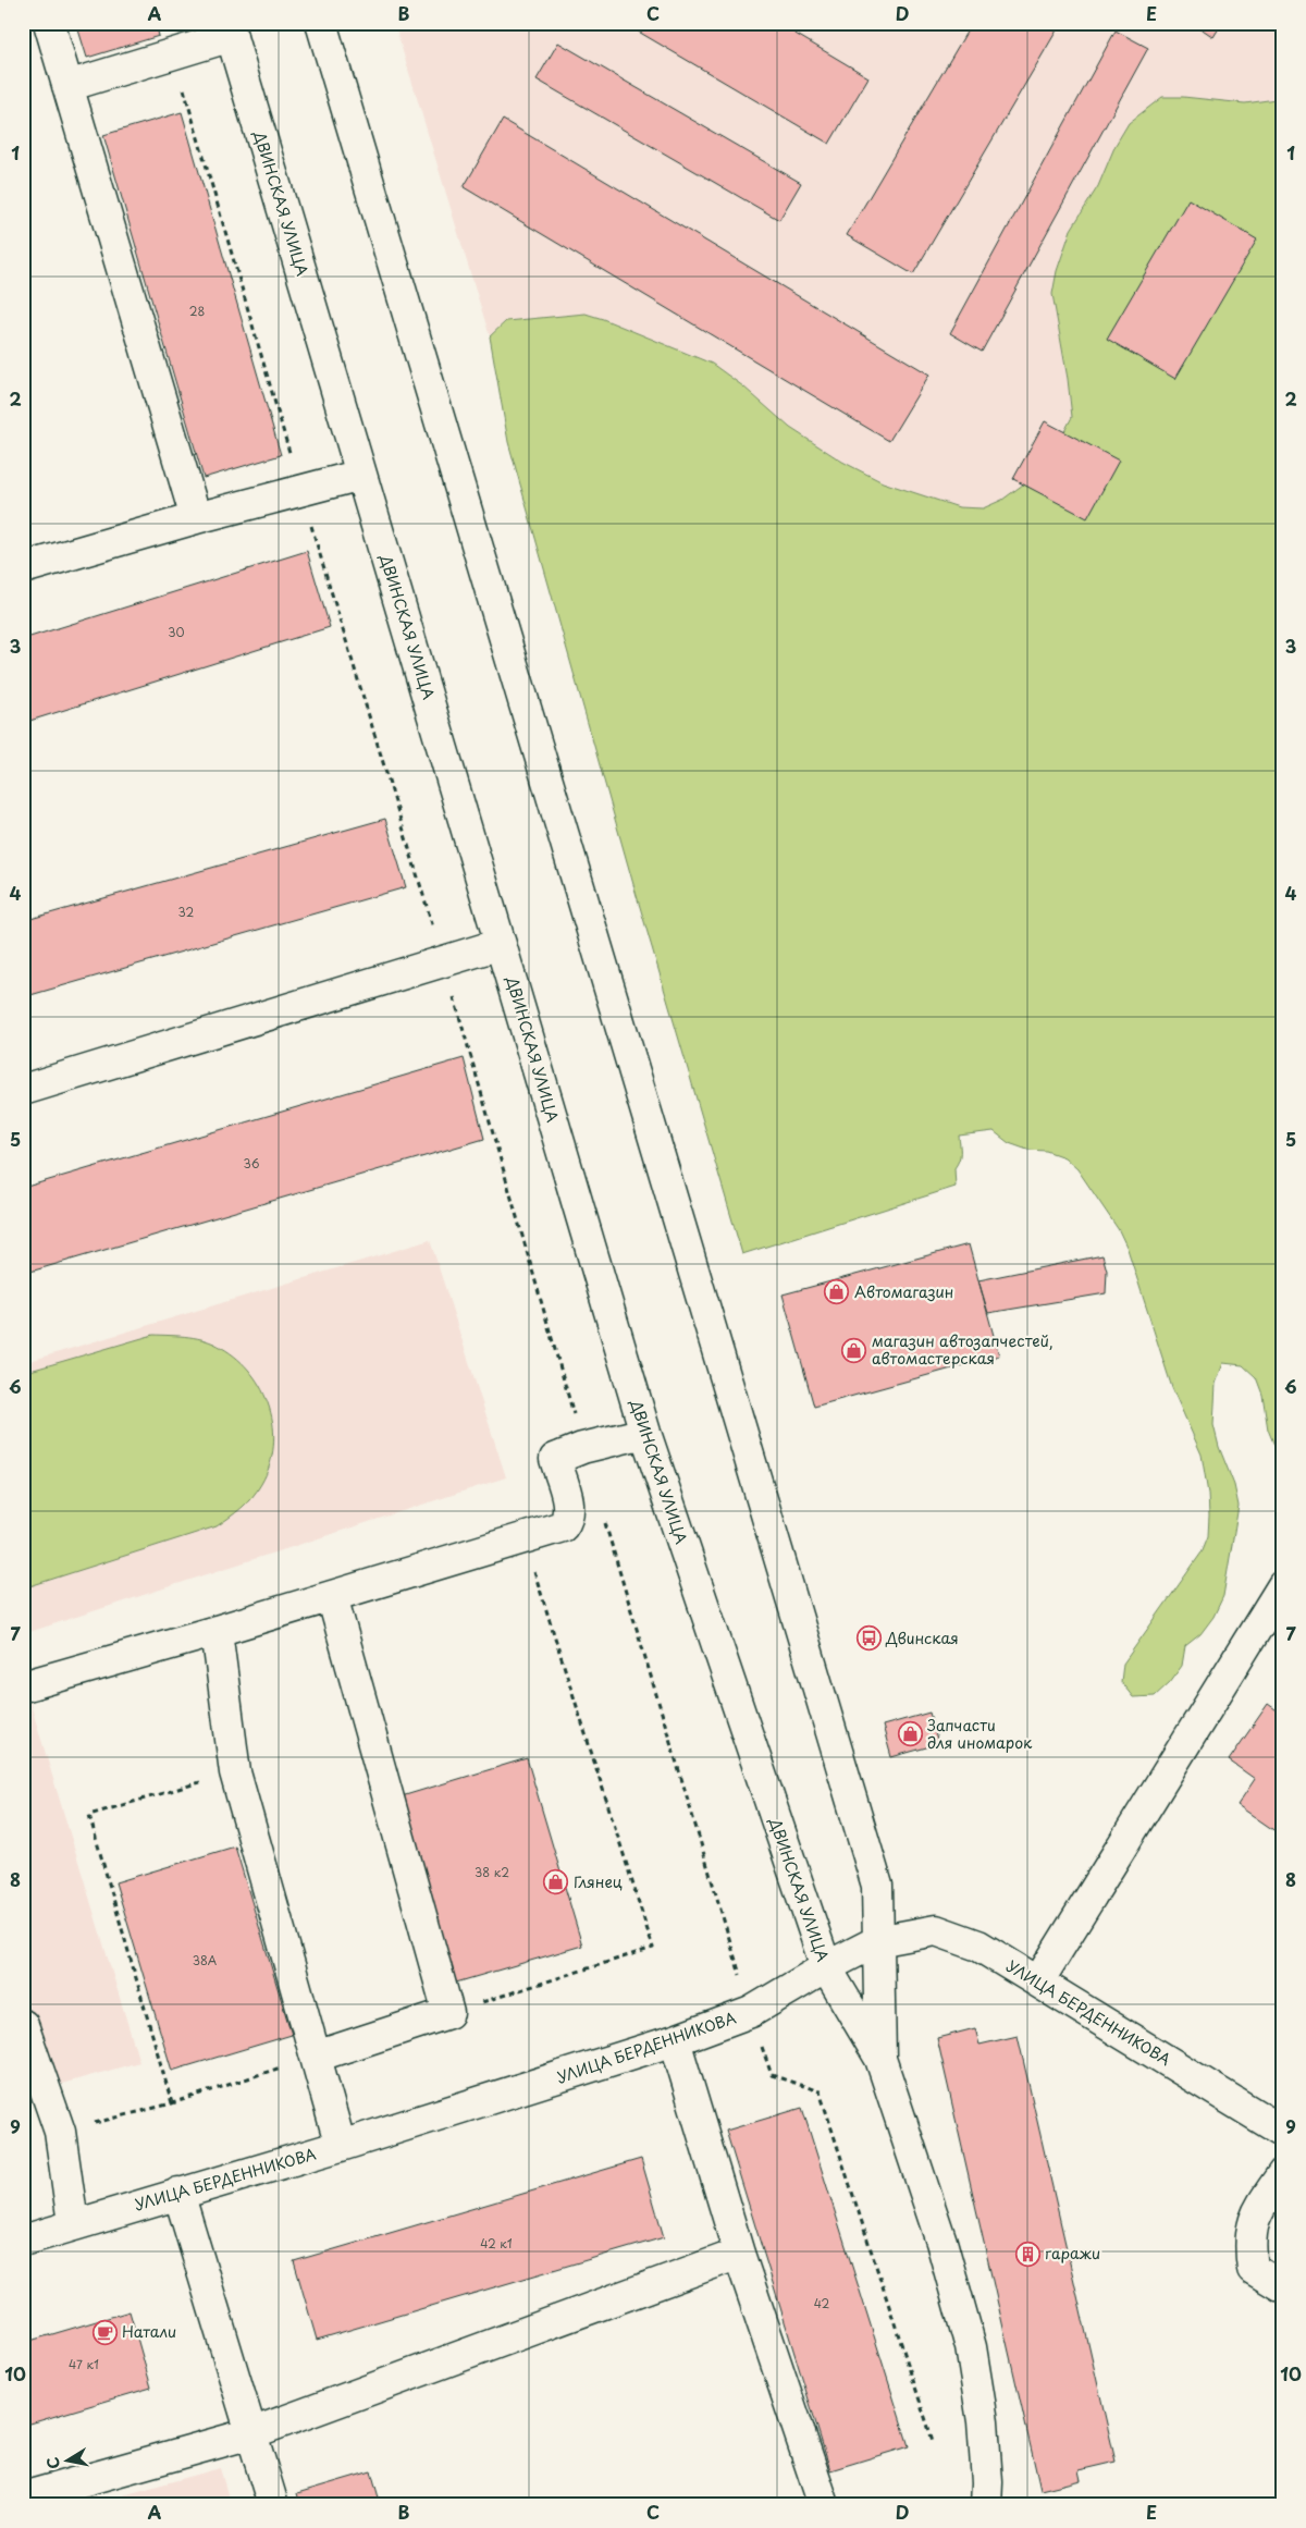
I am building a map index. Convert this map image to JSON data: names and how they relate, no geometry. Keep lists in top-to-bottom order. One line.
{"streets":{"street":["ДВИНСКАЯ УЛИЦА","УЛИЦА БЕРДЕННИКОВА"]},"crossings":[["ДВИНСКАЯ УЛИЦА","УЛИЦА БЕРДЕННИКОВА"]],"places":{"shop":["Автомагазин","магазин автозапчестей, автомастерская","Запчасти для иномарок","Глянец"],"bus stop":["Двинская"],"building":["гаражи"],"cafe":["Натали"]},"house_numbers":["28","30","32","36","38 к2","38А","42 к1","42","47 к1"],"north":"left","grid":{"columns":["A","B","C","D","E"],"rows":["1","2","3","4","5","6","7","8","9","10"]}}
